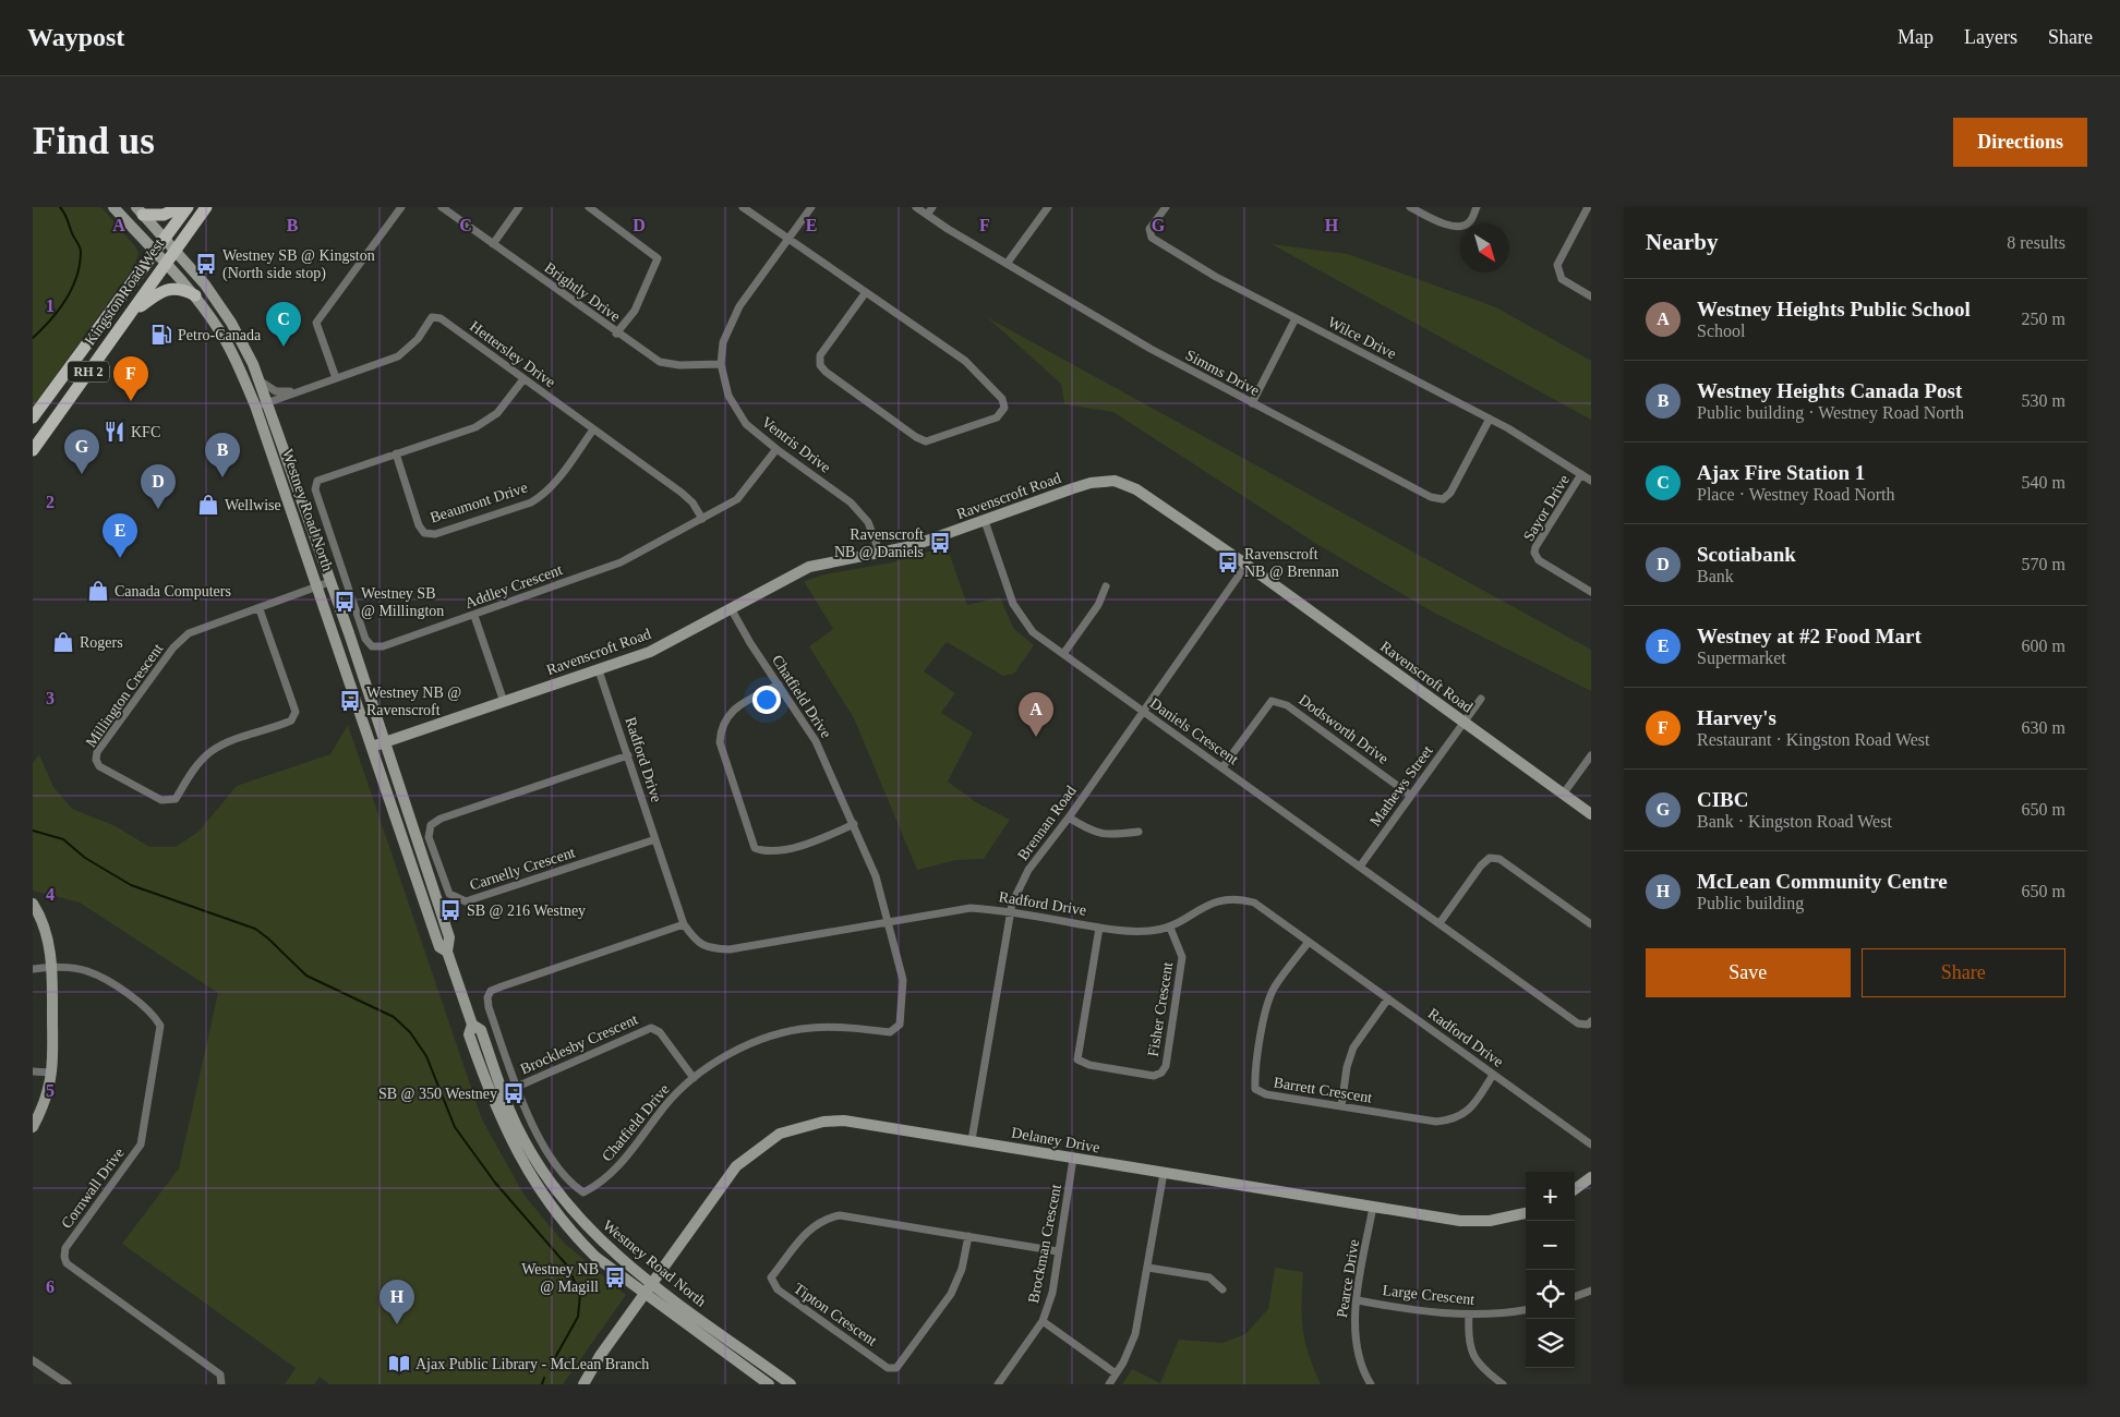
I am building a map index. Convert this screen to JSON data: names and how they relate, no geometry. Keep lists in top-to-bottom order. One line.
{"streets":{"main road":["Kingston Road West","RH 2"],"street":["Brightly Drive","Wilce Drive","Hettersley Drive","Simms Drive","Ventris Drive","Ravenscroft Road","Beaumont Drive","Sayor Drive","Westney Road North","Addley Crescent","Millington Crescent","Chatfield Drive","Dodsworth Drive","Daniels Crescent","Radford Drive","Mathews Street","Brennan Road","Carnelly Crescent","Fisher Crescent","Brocklesby Crescent","Barrett Crescent","Delaney Drive","Cornwall Drive","Brockman Crescent","Pearce Drive","Large Crescent","Tipton Crescent"]},"crossings":[["Kingston Road West","Westney Road North"],["Brightly Drive","Ventris Drive"],["Wilce Drive","Simms Drive"],["Wilce Drive","Sayor Drive"],["Hettersley Drive","Beaumont Drive"],["Hettersley Drive","Westney Road North"],["Hettersley Drive","Addley Crescent"],["Ventris Drive","Ravenscroft Road"],["Ventris Drive","Addley Crescent"],["Ravenscroft Road","Westney Road North"],["Ravenscroft Road","Chatfield Drive"],["Ravenscroft Road","Daniels Crescent"],["Ravenscroft Road","Radford Drive"],["Ravenscroft Road","Mathews Street"],["Ravenscroft Road","Brennan Road"],["Beaumont Drive","Addley Crescent"],["Westney Road North","Millington Crescent"],["Westney Road North","Delaney Drive"],["Chatfield Drive","Radford Drive"],["Chatfield Drive","Brocklesby Crescent"],["Dodsworth Drive","Daniels Crescent"],["Dodsworth Drive","Mathews Street"],["Daniels Crescent","Mathews Street"],["Daniels Crescent","Brennan Road"],["Radford Drive","Brennan Road"],["Radford Drive","Carnelly Crescent"],["Radford Drive","Fisher Crescent"],["Radford Drive","Barrett Crescent"],["Brennan Road","Delaney Drive"],["Delaney Drive","Brockman Crescent"],["Delaney Drive","Pearce Drive"],["Brockman Crescent","Tipton Crescent"],["Pearce Drive","Large Crescent"]],"places":{"bus stop":["Westney SB @ Kingston (North side stop)","Ravenscroft NB @ Daniels","Ravenscroft NB @ Brennan","Westney SB @ Millington","Westney NB @ Ravenscroft","SB @ 216 Westney","SB @ 350 Westney","Westney NB @ Magill"],"fuel station":["Petro-Canada"],"restaurant":["KFC"],"shop":["Wellwise","Canada Computers","Rogers"],"library":["Ajax Public Library - McLean Branch"]},"north":"bottom right","page":{"header":"Waypost","nav":["Map","Layers","Share"],"buttons":["Directions",["Save","Share"]],"title":"Find us","heading":["Nearby","8 results"],"list":[{"mark":"A","name":"Westney Heights Public School","note":"School","value":"250 m"},{"mark":"B","name":"Westney Heights Canada Post","note":"Public building · Westney Road North","value":"530 m"},{"mark":"C","name":"Ajax Fire Station 1","note":"Place · Westney Road North","value":"540 m"},{"mark":"D","name":"Scotiabank","note":"Bank","value":"570 m"},{"mark":"E","name":"Westney at #2 Food Mart","note":"Supermarket","value":"600 m"},{"mark":"F","name":"Harvey's","note":"Restaurant · Kingston Road West","value":"630 m"},{"mark":"G","name":"CIBC","note":"Bank · Kingston Road West","value":"650 m"},{"mark":"H","name":"McLean Community Centre","note":"Public building","value":"650 m"}],"pins":["C","F","G","B","D","E","A","H"],"map_buttons":["+","−"]},"grid":{"columns":["A","B","C","D","E","F","G","H"],"rows":["1","2","3","4","5","6"]}}
